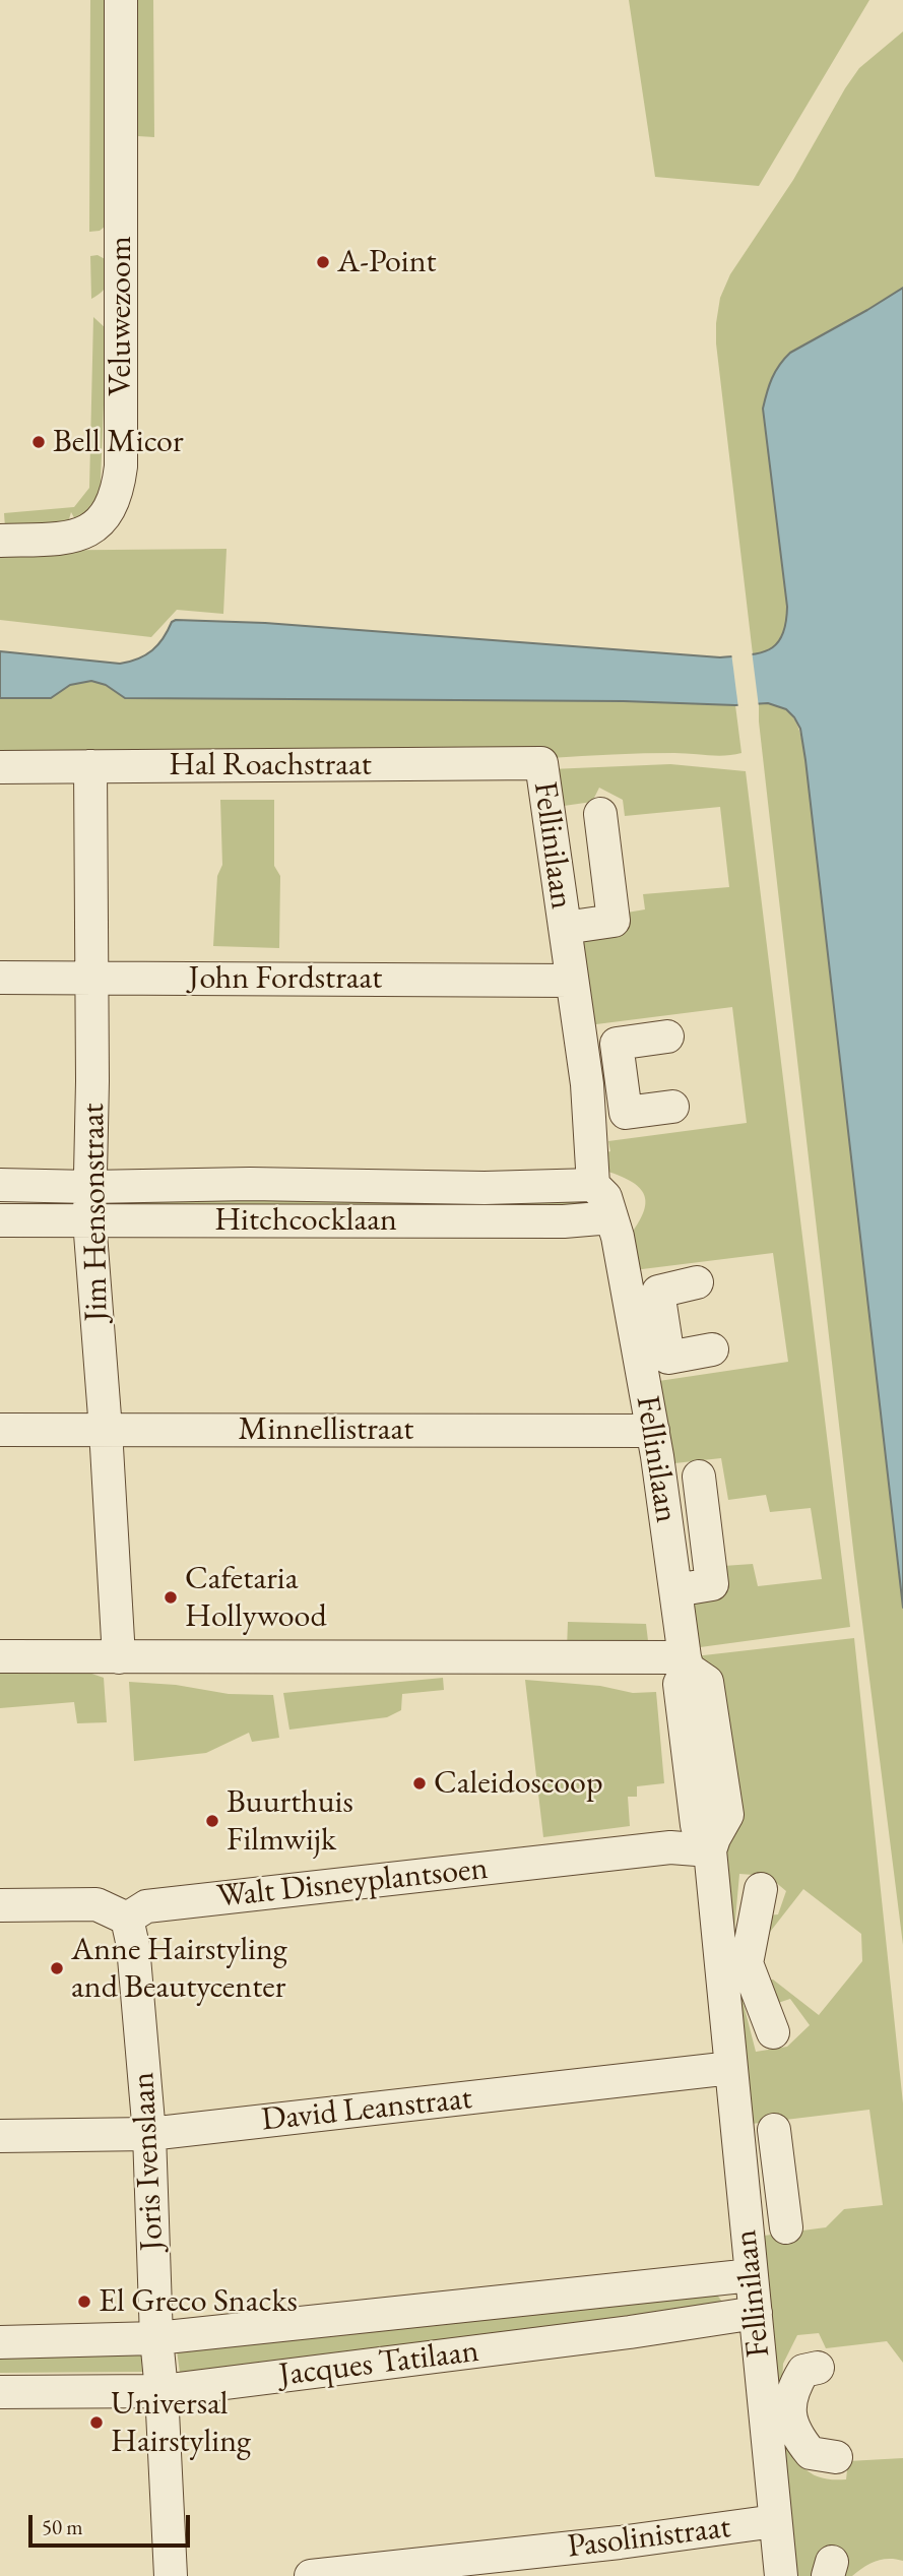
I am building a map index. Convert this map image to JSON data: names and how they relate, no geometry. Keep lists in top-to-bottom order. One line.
{"streets":{"street":["Veluwezoom","Hal Roachstraat","Fellinilaan","John Fordstraat","Jim Hensonstraat","Hitchcocklaan","Minnellistraat","Walt Disneyplantsoen","David Leanstraat","Joris Ivenslaan","Jacques Tatilaan","Pasolinistraat"]},"crossings":[["Hal Roachstraat","Fellinilaan"],["Hal Roachstraat","Jim Hensonstraat"],["Fellinilaan","John Fordstraat"],["Fellinilaan","Hitchcocklaan"],["Fellinilaan","Minnellistraat"],["Fellinilaan","Walt Disneyplantsoen"],["Fellinilaan","David Leanstraat"],["Fellinilaan","Jacques Tatilaan"],["Fellinilaan","Pasolinistraat"],["John Fordstraat","Jim Hensonstraat"],["Jim Hensonstraat","Hitchcocklaan"],["Jim Hensonstraat","Minnellistraat"],["Walt Disneyplantsoen","Joris Ivenslaan"],["David Leanstraat","Joris Ivenslaan"],["Joris Ivenslaan","Jacques Tatilaan"]],"places":["A-Point","Bell Micor","Cafetaria Hollywood","Caleidoscoop","Buurthuis Filmwijk","Anne Hairstyling and Beautycenter","El Greco Snacks","Universal Hairstyling"],"scale_bar":"50 m"}
